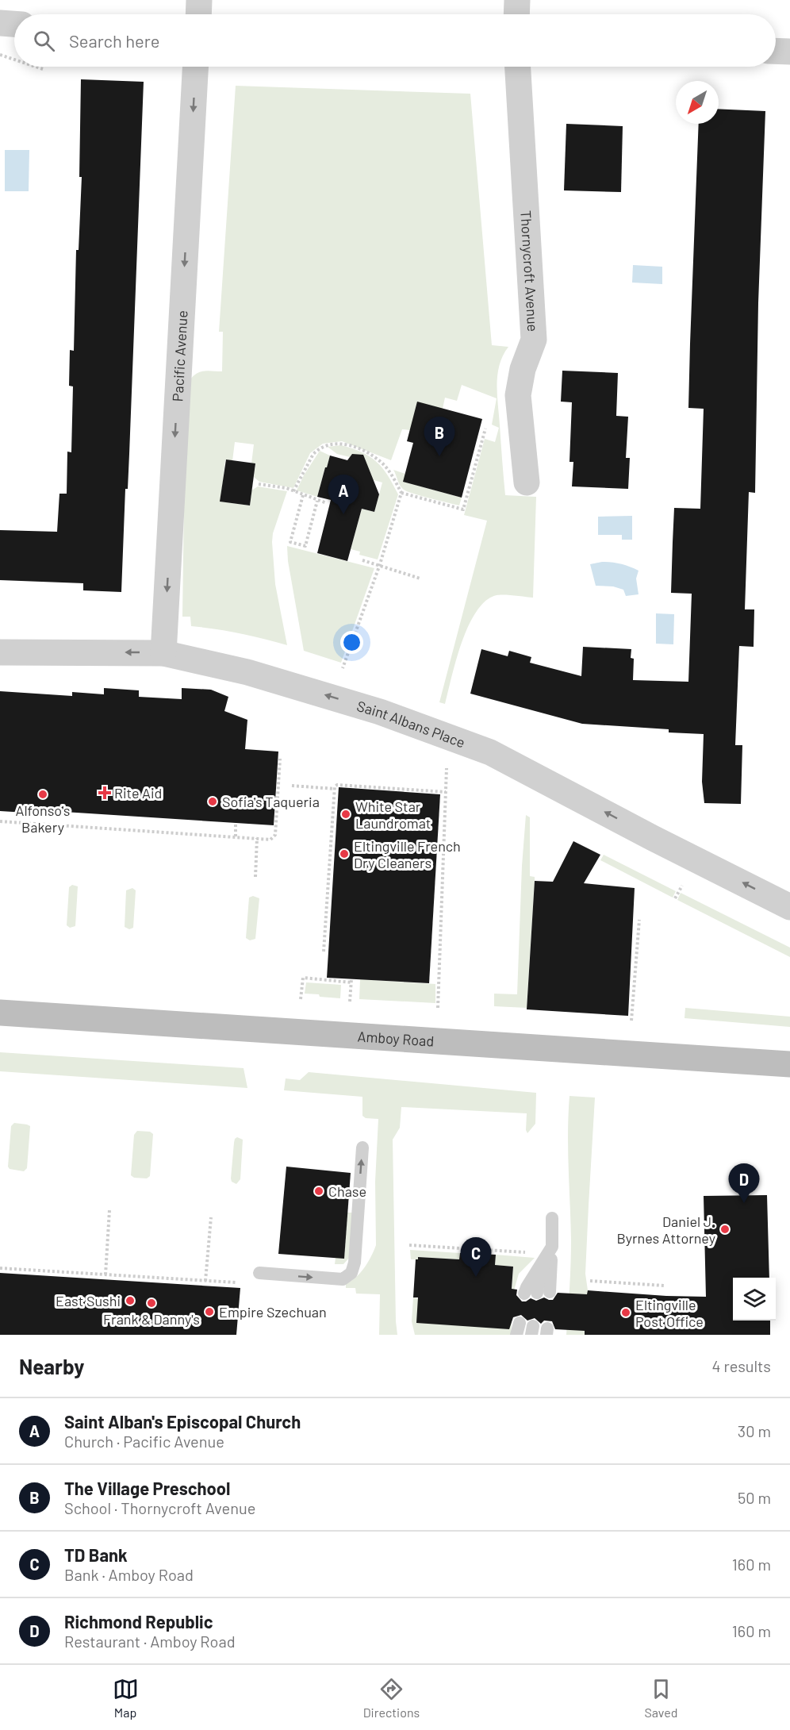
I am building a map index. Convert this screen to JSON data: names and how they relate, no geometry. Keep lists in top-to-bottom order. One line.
{"streets":{"main road":["Amboy Road"],"street":["Thornycroft Avenue","Pacific Avenue","Saint Albans Place"]},"crossings":[["Pacific Avenue","Saint Albans Place"]],"one_way":["Pacific Avenue","Saint Albans Place"],"places":{"health":["Rite Aid"],"other":["Alfonso's Bakery","Sofia's Taqueria","White Star Laundromat","Eltingville French Dry Cleaners","Chase","Daniel J. Byrnes Attorney","East Sushi","Frank & Danny's","Empire Szechuan","Eltingville Post Office"]},"north":"bottom left","page":{"search":"Search here","pins":["B","A","D","C"],"heading":["Nearby","4 results"],"list":[{"mark":"A","name":"Saint Alban's Episcopal Church","note":"Church · Pacific Avenue","value":"30 m"},{"mark":"B","name":"The Village Preschool","note":"School · Thornycroft Avenue","value":"50 m"},{"mark":"C","name":"TD Bank","note":"Bank · Amboy Road","value":"160 m"},{"mark":"D","name":"Richmond Republic","note":"Restaurant · Amboy Road","value":"160 m"}],"nav":["Map","Directions","Saved"]}}
